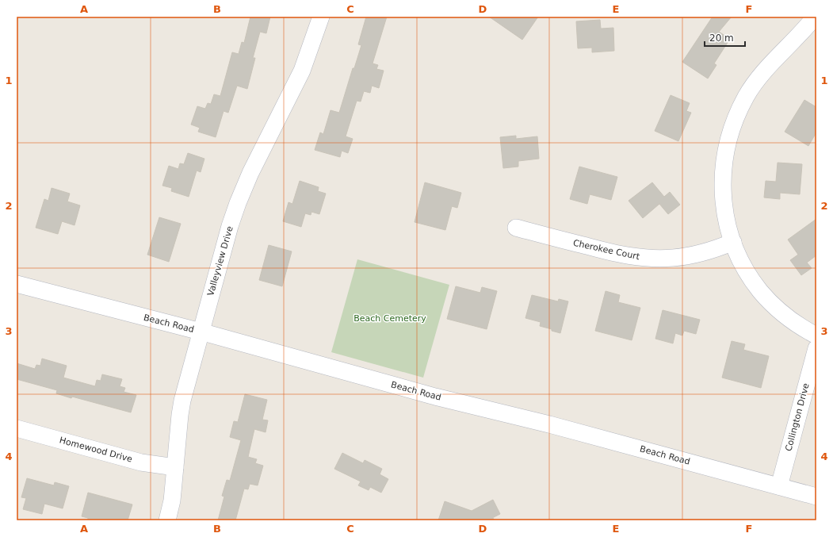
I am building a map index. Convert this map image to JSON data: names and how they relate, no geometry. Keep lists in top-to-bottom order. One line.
{"streets":{"street":["Cherokee Court","Valleyview Drive","Beach Road","Collington Drive","Homewood Drive"]},"crossings":[["Valleyview Drive","Beach Road"],["Valleyview Drive","Homewood Drive"],["Beach Road","Collington Drive"]],"parks":["Beach Cemetery"],"scale_bar":"20 m","grid":{"columns":["A","B","C","D","E","F"],"rows":["1","2","3","4"]}}
